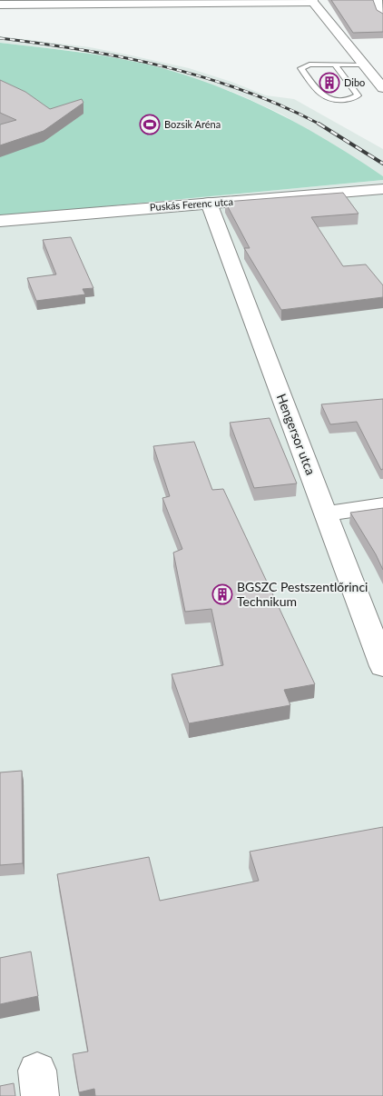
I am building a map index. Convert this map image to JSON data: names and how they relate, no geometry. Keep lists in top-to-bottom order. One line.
{"streets":{"street":["Puskás Ferenc utca","Hengersor utca"]},"crossings":[["Puskás Ferenc utca","Hengersor utca"]],"places":{"building":["Dibo","BGSZC Pestszentlőrinci Technikum"],"sports":["Bozsik Aréna"]}}
